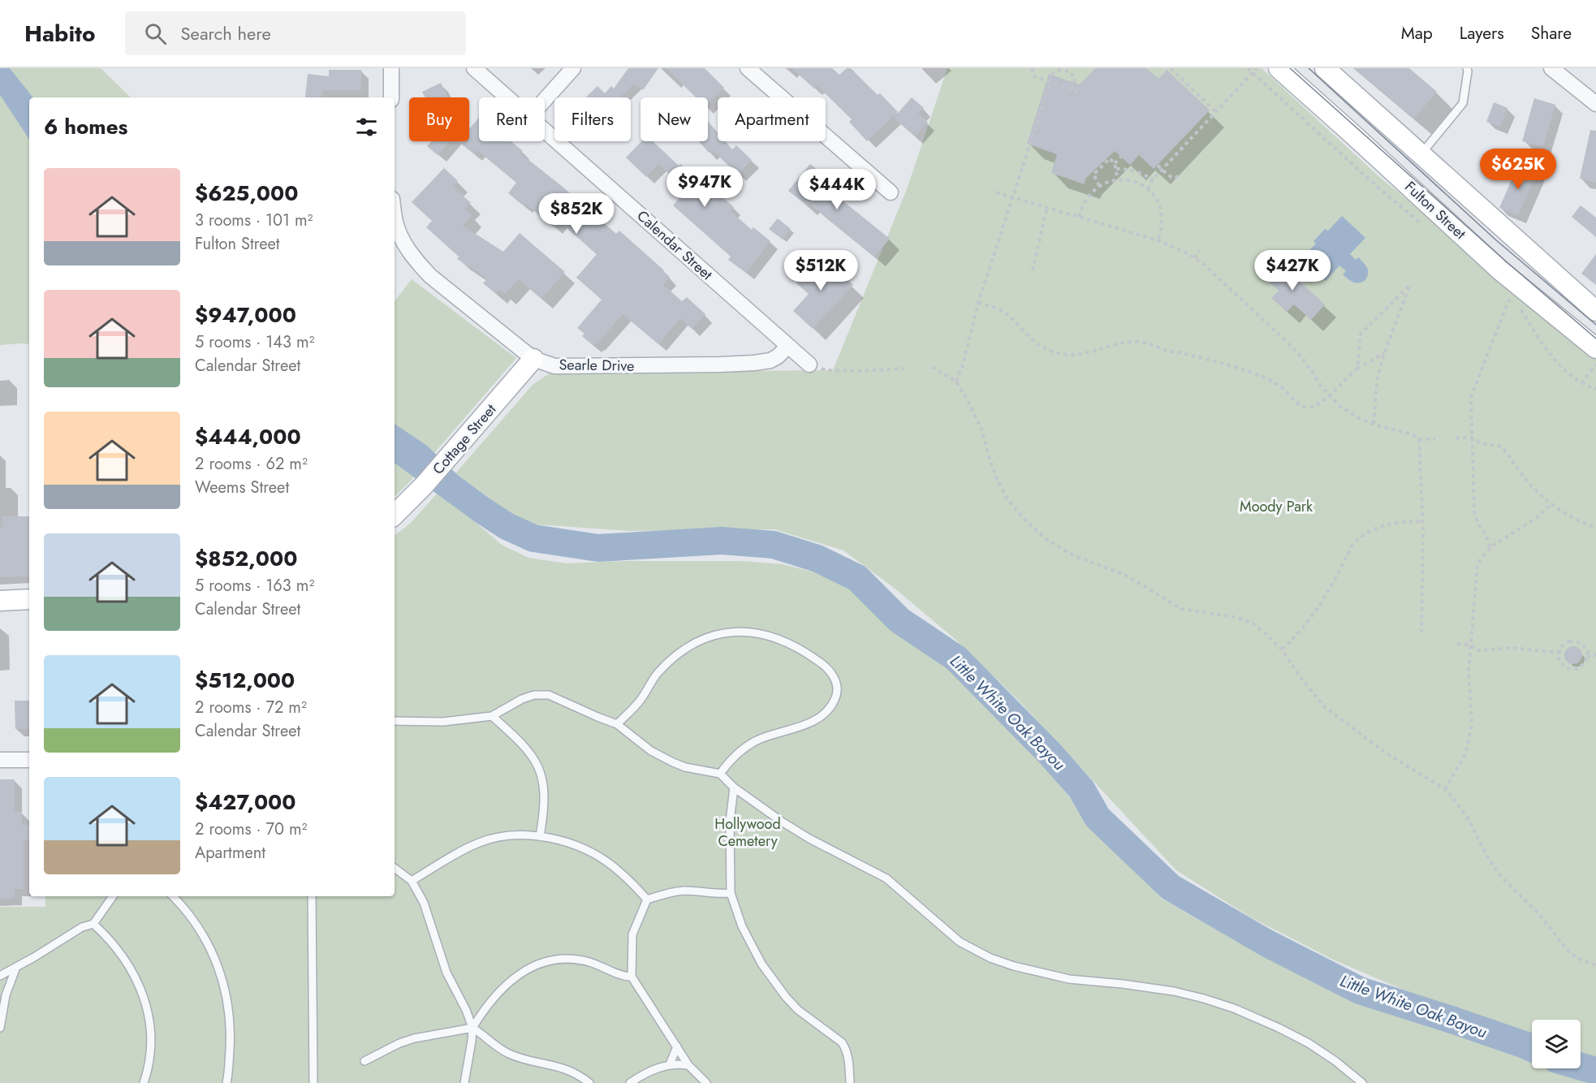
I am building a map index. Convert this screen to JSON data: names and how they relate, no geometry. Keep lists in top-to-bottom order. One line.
{"streets":{"main road":["Fulton Street","Cottage Street"],"street":["Calendar Street","Searle Drive"]},"crossings":[["Calendar Street","Searle Drive"],["Searle Drive","Cottage Street"]],"water":["Little White Oak Bayou"],"parks":["Moody Park","Hollywood Cemetery"],"page":{"header":"Habito","search":"Search here","nav":["Map","Layers","Share"],"chip":["Buy","Rent","Filters","New","Apartment"],"heading":"6 homes","price":["$625K","$947K","$444K","$852K","$512K","$427K"],"list":[{"name":"$625,000","note":"3 rooms · 101 m² · Fulton Street"},{"name":"$947,000","note":"5 rooms · 143 m² · Calendar Street"},{"name":"$444,000","note":"2 rooms · 62 m² · Weems Street"},{"name":"$852,000","note":"5 rooms · 163 m² · Calendar Street"},{"name":"$512,000","note":"2 rooms · 72 m² · Calendar Street"},{"name":"$427,000","note":"2 rooms · 70 m² · Apartment"}]}}
